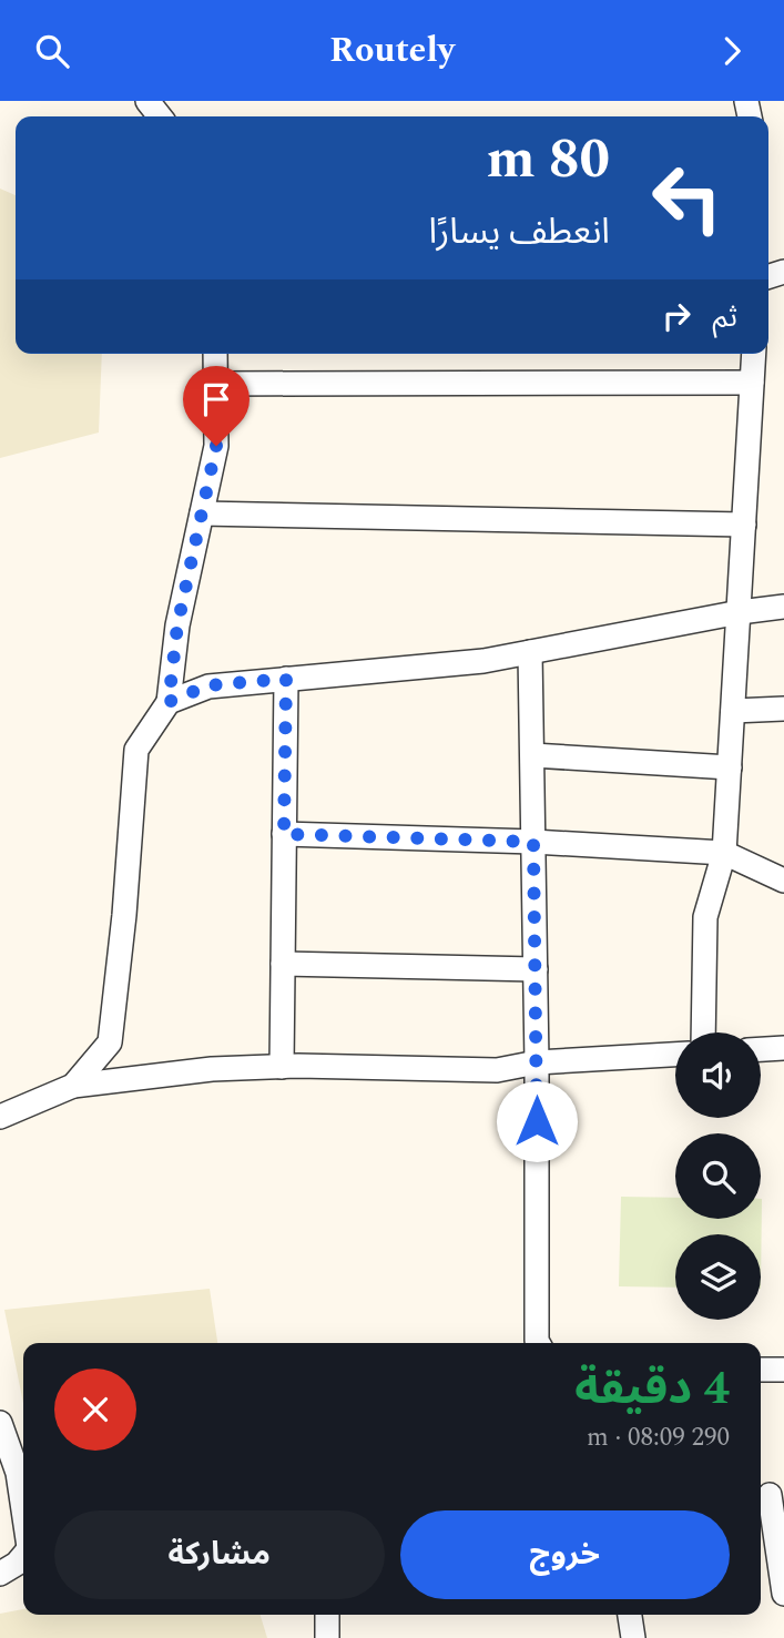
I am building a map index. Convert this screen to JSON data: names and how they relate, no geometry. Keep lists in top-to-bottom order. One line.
{"page":{"header":"Routely","turn":["80 m","انعطف يسارًا"],"then":"ثم","heading":["4 دقيقة","290 m · 08:09"],"buttons":["خروج","مشاركة"]}}
